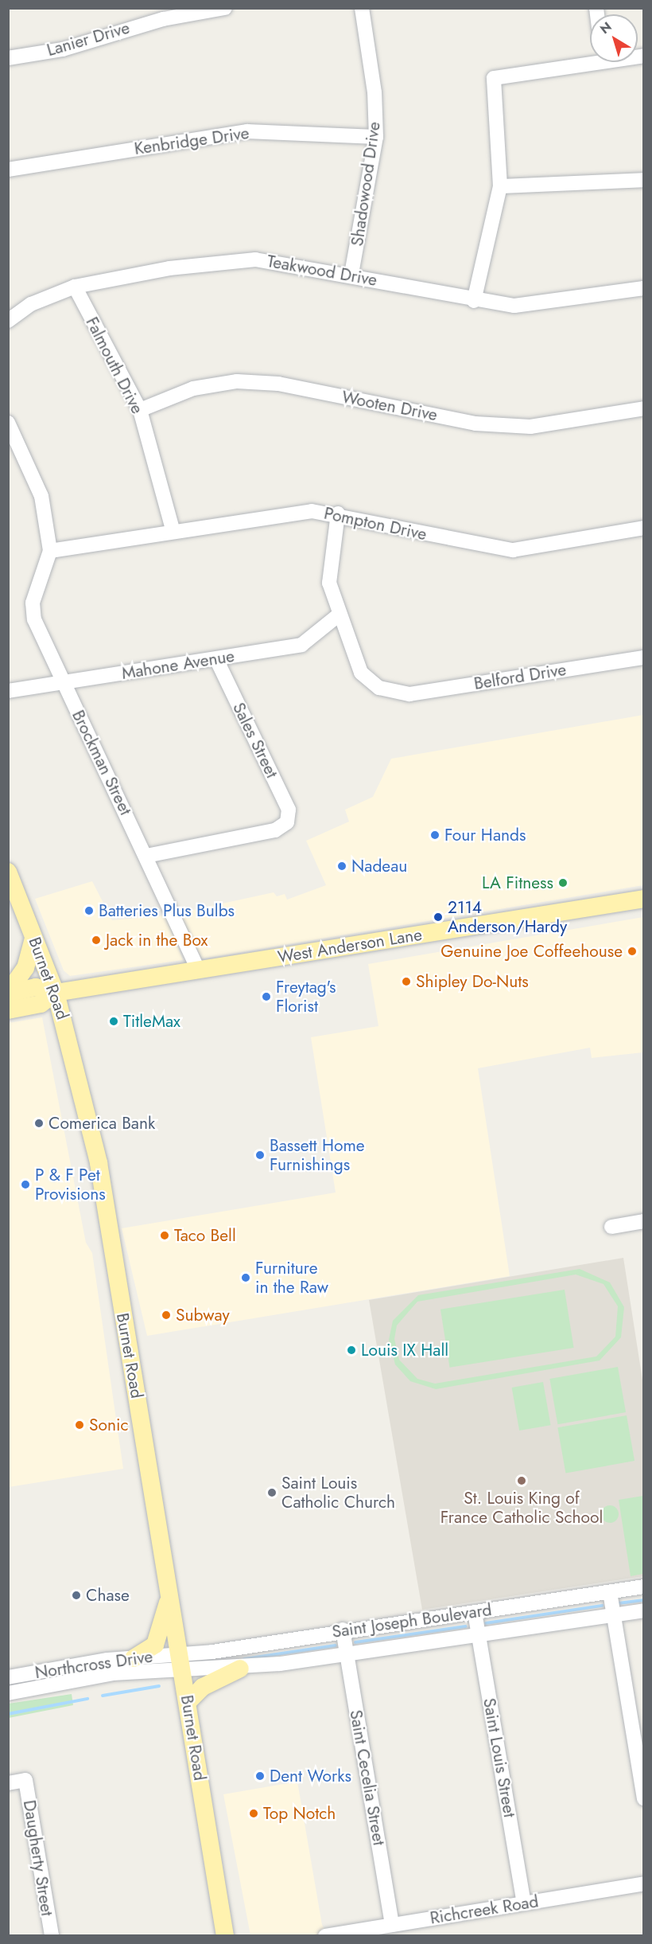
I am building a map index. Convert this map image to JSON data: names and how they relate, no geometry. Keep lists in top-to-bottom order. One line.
{"streets":{"main road":["West Anderson Lane","Burnet Road"],"street":["Lanier Drive","Kenbridge Drive","Shadowood Drive","Teakwood Drive","Falmouth Drive","Wooten Drive","Pompton Drive","Mahone Avenue","Belford Drive","Sales Street","Brockman Street","Saint Joseph Boulevard","Northcross Drive","Saint Louis Street","Saint Cecelia Street","Daugherty Street","Richcreek Road"]},"crossings":[["Kenbridge Drive","Shadowood Drive"],["Shadowood Drive","Teakwood Drive"],["Teakwood Drive","Falmouth Drive"],["Falmouth Drive","Wooten Drive"],["Falmouth Drive","Pompton Drive"],["Pompton Drive","Brockman Street"],["Mahone Avenue","Belford Drive"],["Mahone Avenue","Sales Street"],["Mahone Avenue","Brockman Street"],["Sales Street","Brockman Street"],["Brockman Street","West Anderson Lane"],["West Anderson Lane","Burnet Road"],["Burnet Road","Saint Joseph Boulevard"],["Burnet Road","Northcross Drive"],["Saint Joseph Boulevard","Northcross Drive"],["Saint Joseph Boulevard","Saint Louis Street"],["Saint Joseph Boulevard","Saint Cecelia Street"],["Saint Louis Street","Richcreek Road"],["Saint Cecelia Street","Richcreek Road"]],"places":["Four Hands","Nadeau","LA Fitness","Batteries Plus Bulbs","2114 Anderson/Hardy","Jack in the Box","Genuine Joe Coffeehouse","Shipley Do-Nuts","Freytag's Florist","TitleMax","Comerica Bank","Bassett Home Furnishings","P & F Pet Provisions","Taco Bell","Furniture in the Raw","Subway","Louis IX Hall","Sonic","St. Louis King of France Catholic School","Saint Louis Catholic Church","Chase","Dent Works","Top Notch"],"north":"top left"}
